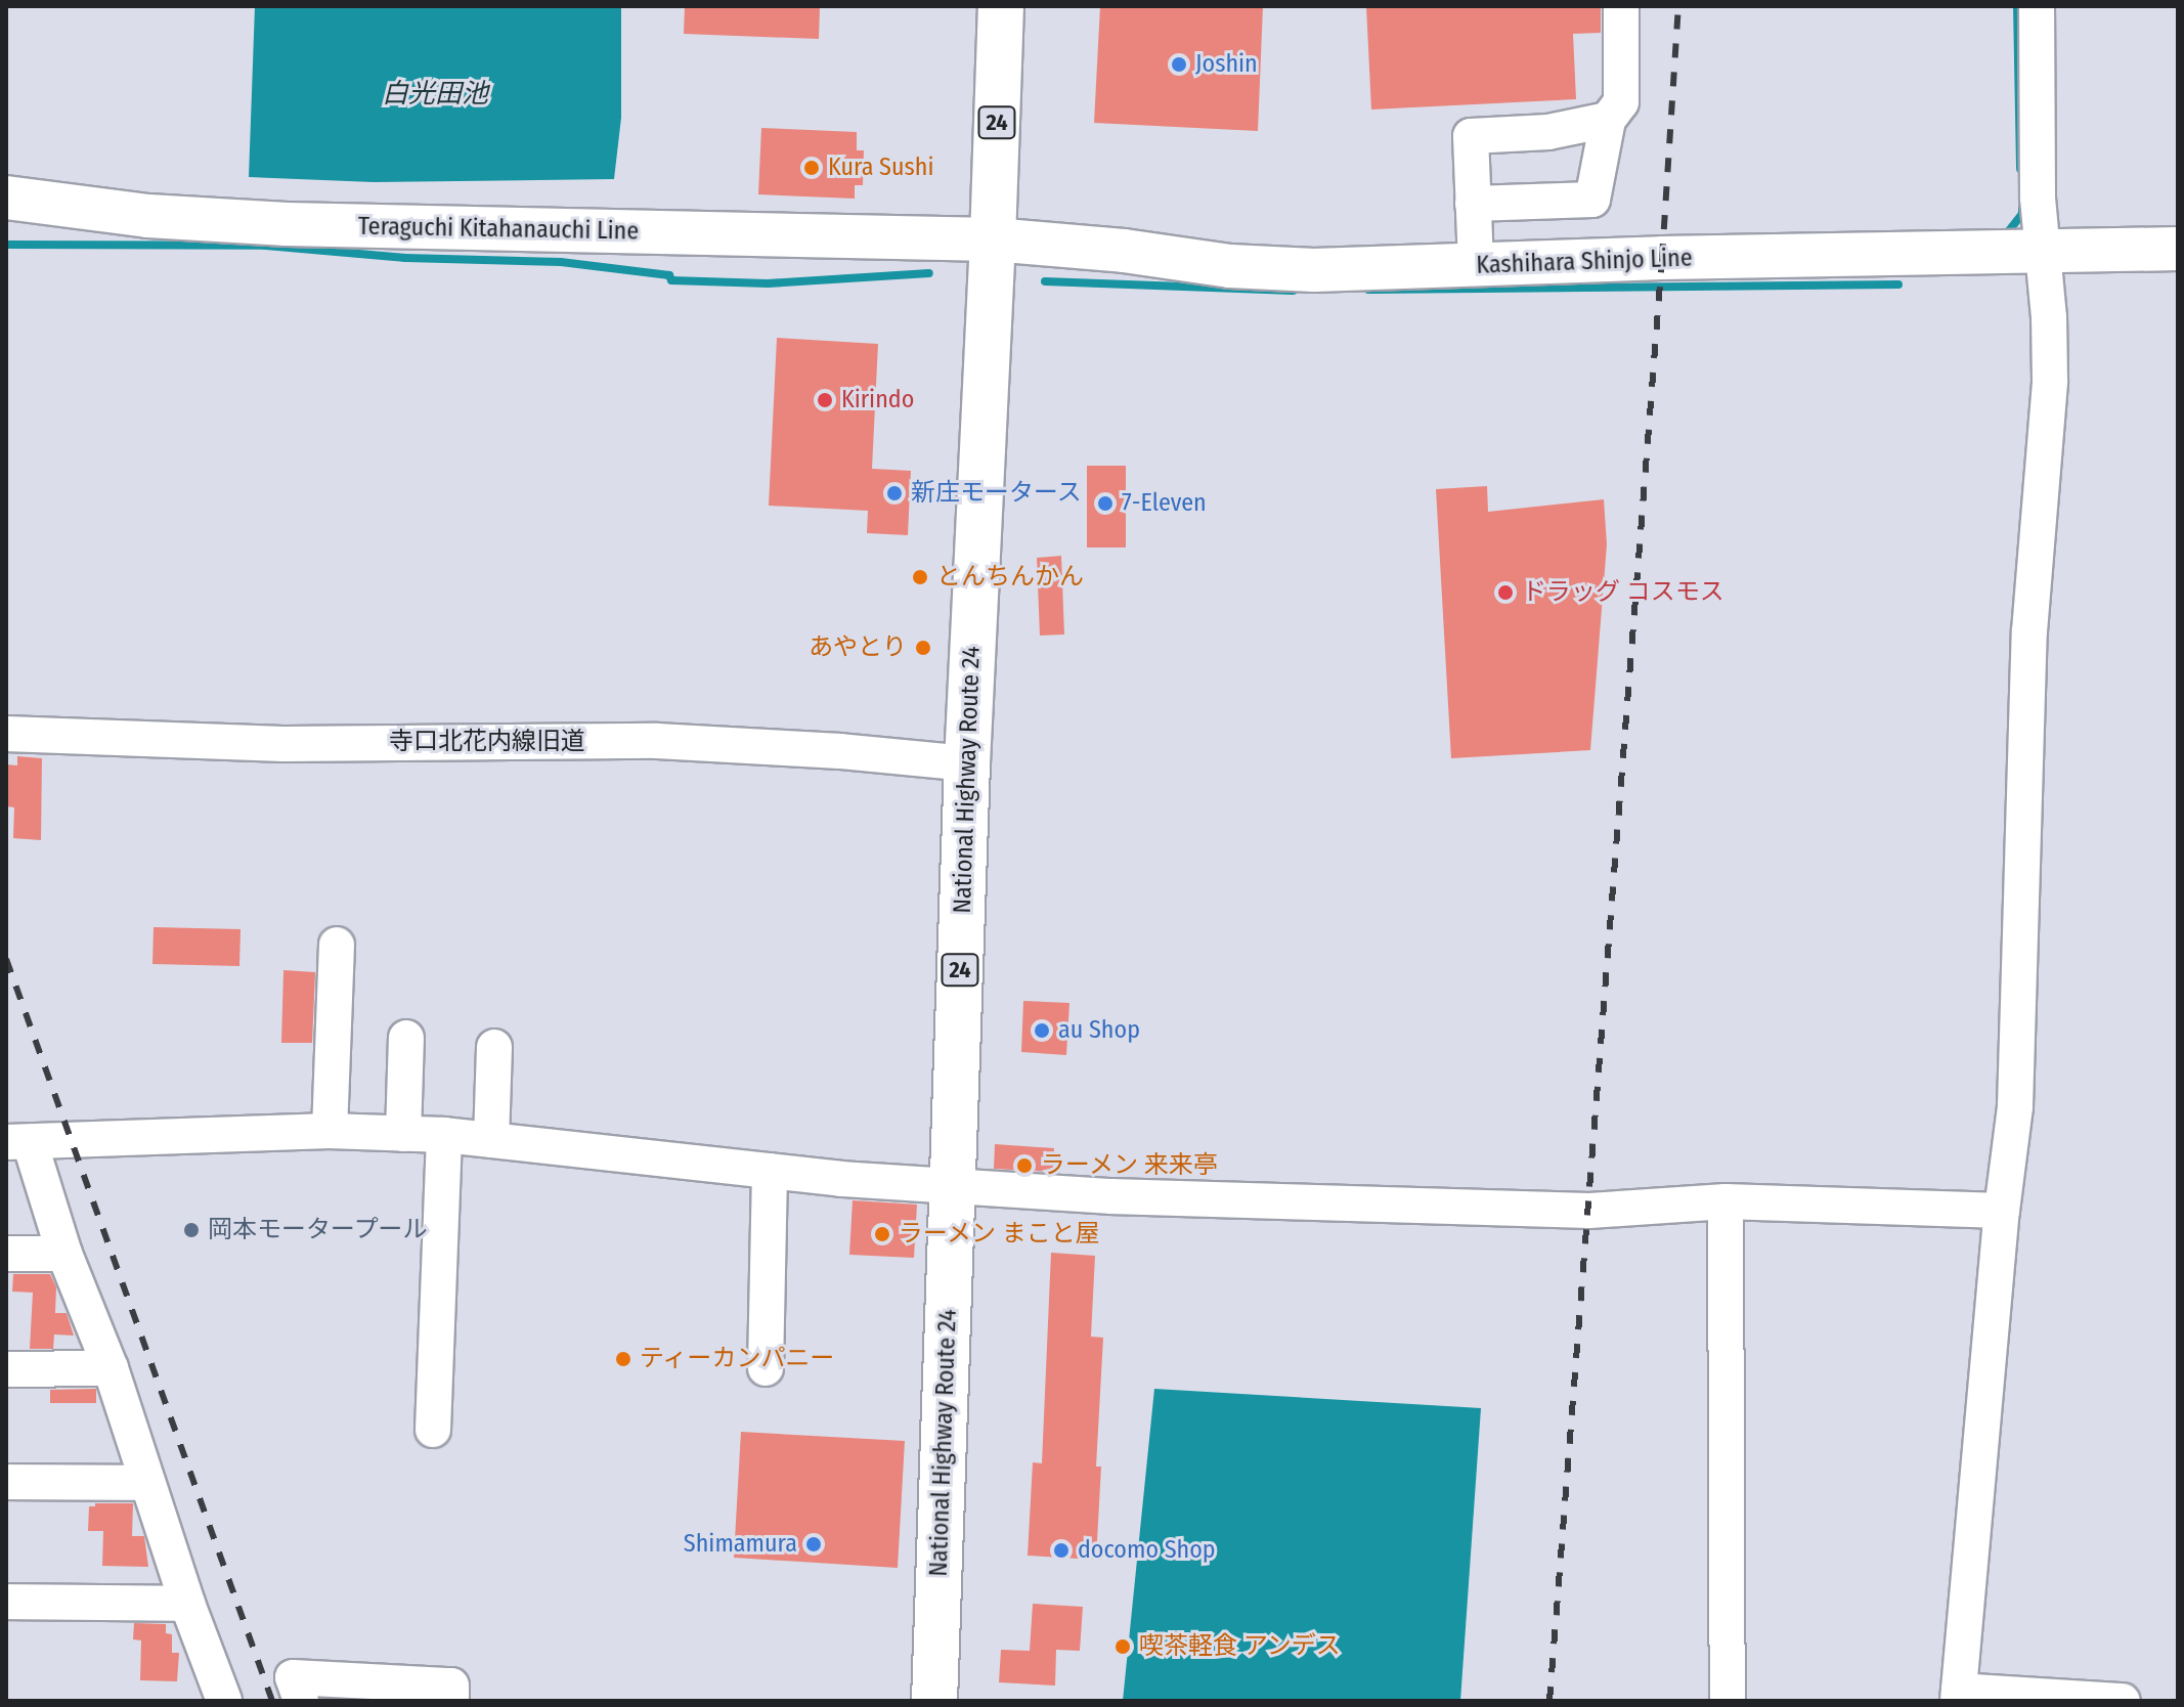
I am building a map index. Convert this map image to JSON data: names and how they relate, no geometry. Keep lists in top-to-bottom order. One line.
{"streets":{"highway":["24","National Highway Route 24"],"main road":["Teraguchi Kitahanauchi Line","Kashihara Shinjo Line"],"street":["寺口北花内線旧道"]},"crossings":[["Teraguchi Kitahanauchi Line","Kashihara Shinjo Line"],["Teraguchi Kitahanauchi Line","National Highway Route 24"],["Kashihara Shinjo Line","National Highway Route 24"],["寺口北花内線旧道","National Highway Route 24"]],"water":["白光田池"],"places":["Joshin","Kura Sushi","Kirindo","新庄モータース","7-Eleven","とんちんかん","ドラッグ コスモス","あやとり","au Shop","ラーメン 来来亭","岡本モータープール","ラーメン まこと屋","ティーカンパニー","Shimamura","docomo Shop","喫茶軽食 アンデス"]}
